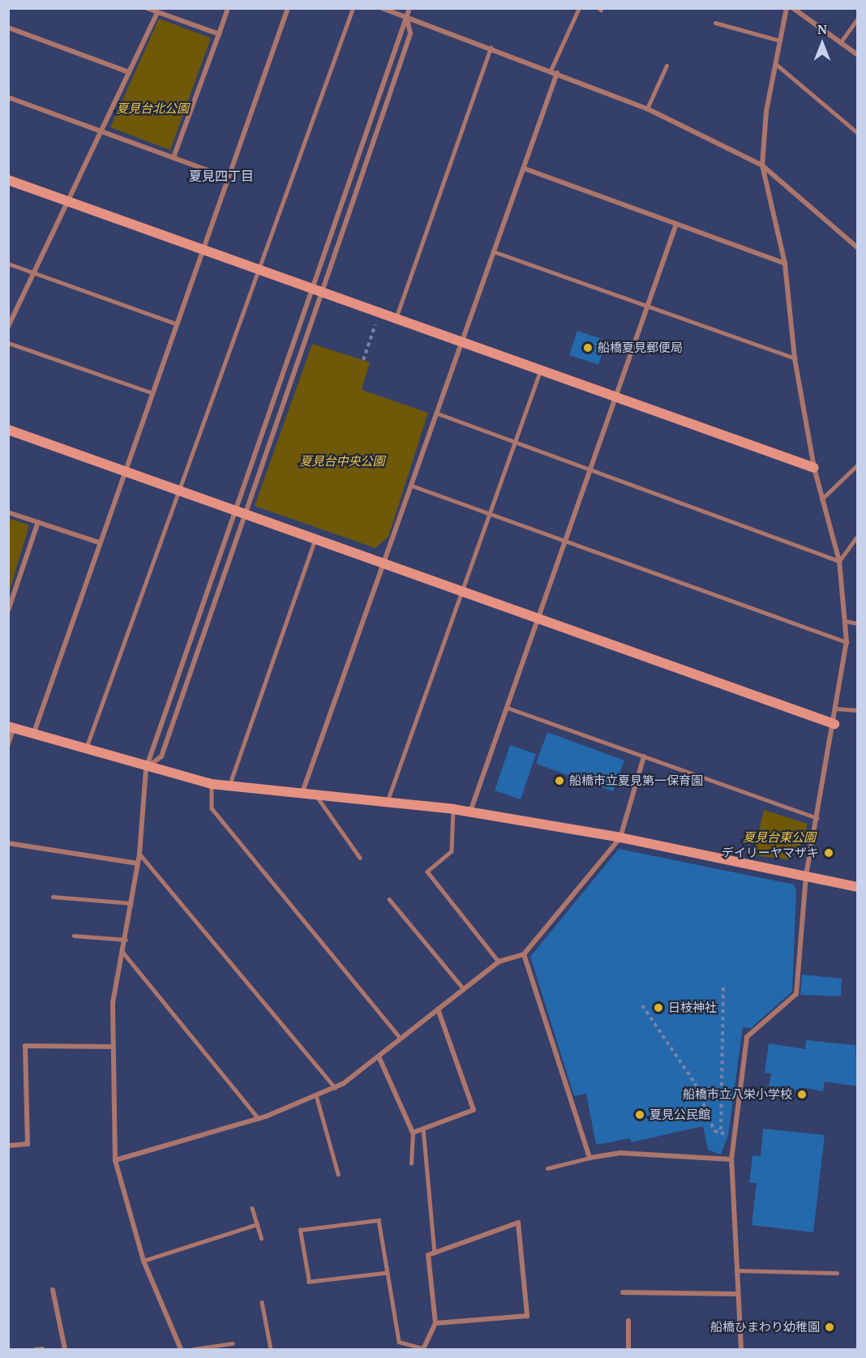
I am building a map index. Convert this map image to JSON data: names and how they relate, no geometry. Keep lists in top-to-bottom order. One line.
{"districts":["夏見四丁目"],"parks":["夏見台北公園","夏見台中央公園","夏見台東公園"],"places":["船橋夏見郵便局","船橋市立夏見第一保育園","デイリーヤマザキ","日枝神社","船橋市立八栄小学校","夏見公民館","船橋ひまわり幼稚園"],"north":"top"}
